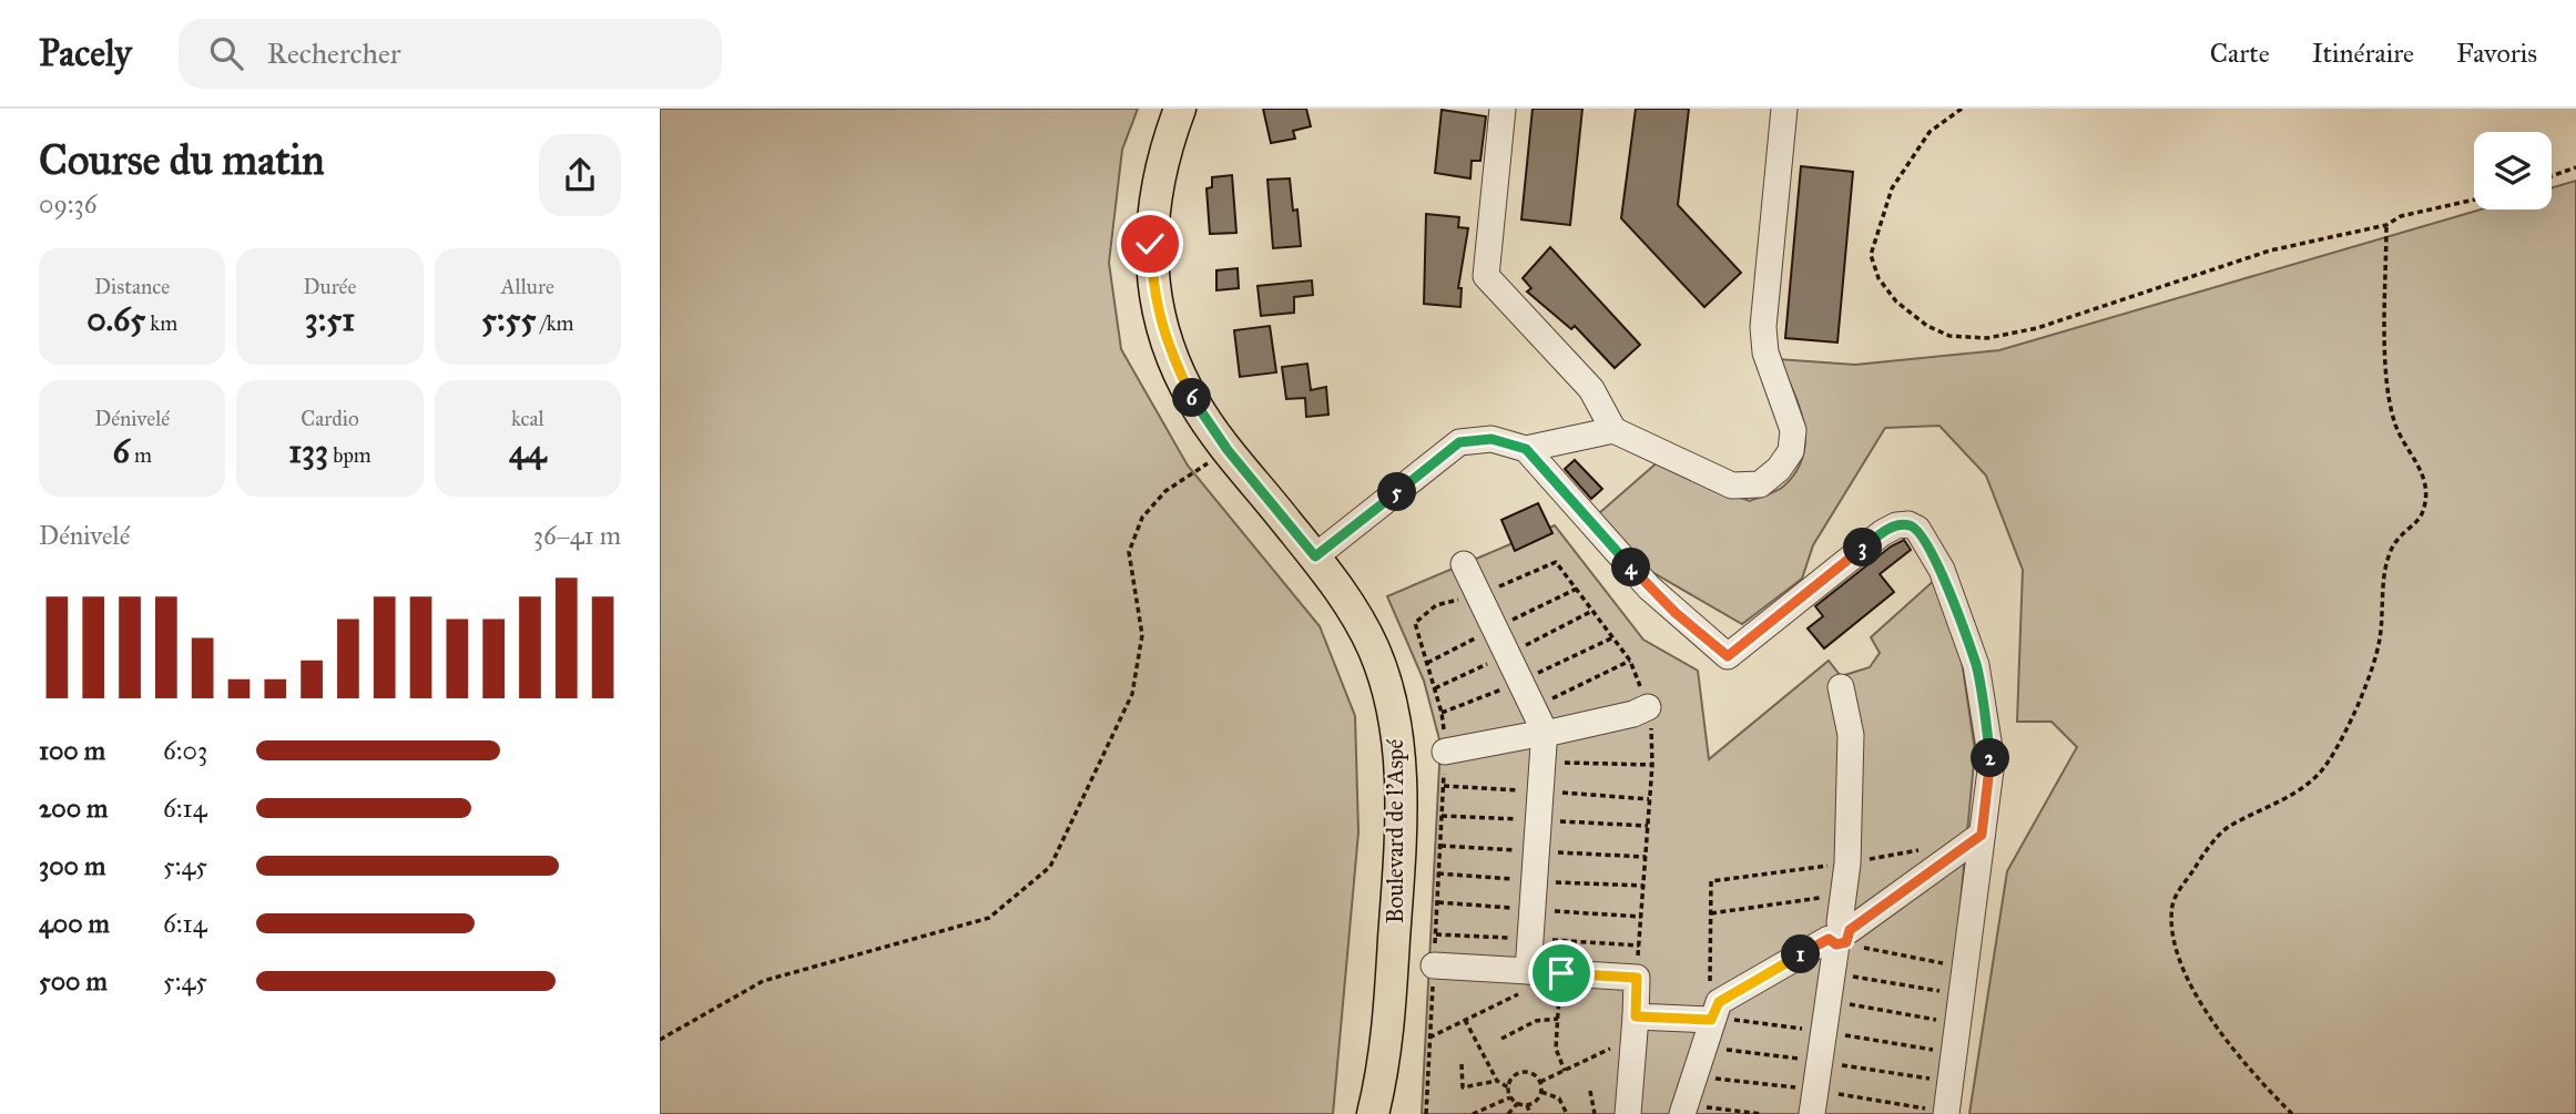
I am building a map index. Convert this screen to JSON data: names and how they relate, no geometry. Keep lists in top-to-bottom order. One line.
{"streets":{"main road":["Boulevard de l'Aspé"]},"page":{"header":"Pacely","search":"Rechercher","nav":["Carte","Itinéraire","Favoris"],"heading":["Course du matin","09:36"],"stats":[["Distance","0.65 km"],["Durée","3:51"],["Allure","5:55 /km"],["Dénivelé","6 m"],["Cardio","133 bpm"],["kcal","44"]],"pins":["6","5","3","4","2","1"],"chart":["Dénivelé","36–41 m"],"list":[{"name":"100 m","note":"6:03"},{"name":"200 m","note":"6:14"},{"name":"300 m","note":"5:45"},{"name":"400 m","note":"6:14"},{"name":"500 m","note":"5:45"}]}}
